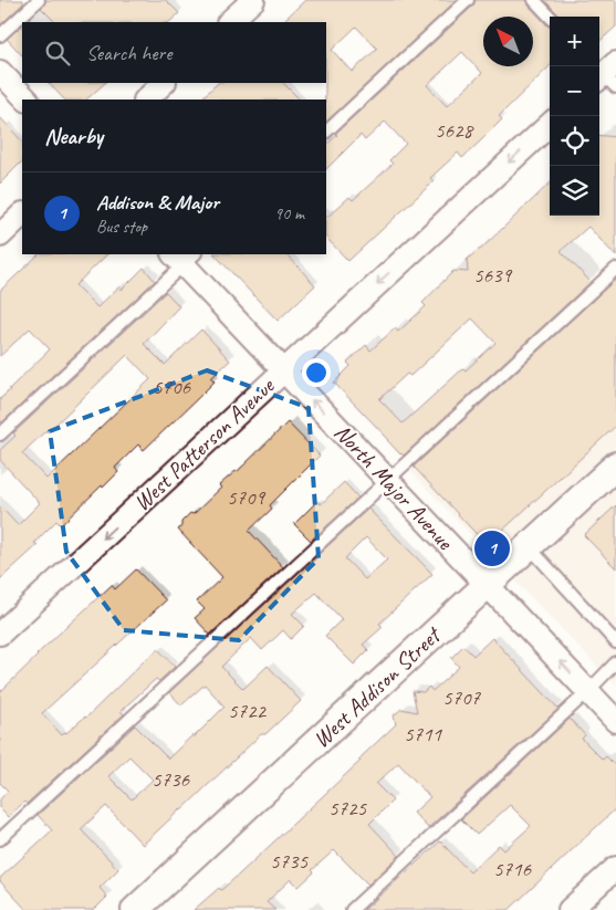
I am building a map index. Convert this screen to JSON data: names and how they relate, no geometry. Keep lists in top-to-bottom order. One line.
{"streets":{"street":["West Patterson Avenue","North Major Avenue","West Addison Street"]},"crossings":[["West Patterson Avenue","North Major Avenue"],["North Major Avenue","West Addison Street"]],"one_way":["West Patterson Avenue","North Major Avenue"],"house_numbers":["5628","5639","5706","5709","5707","5722","5711","5736","5725","5735","5716"],"north":"top left","page":{"map_buttons":["+","−"],"search":"Search here","heading":"Nearby","list":[{"mark":"1","name":"Addison & Major","note":"Bus stop","value":"90 m"}],"pins":"1"}}
